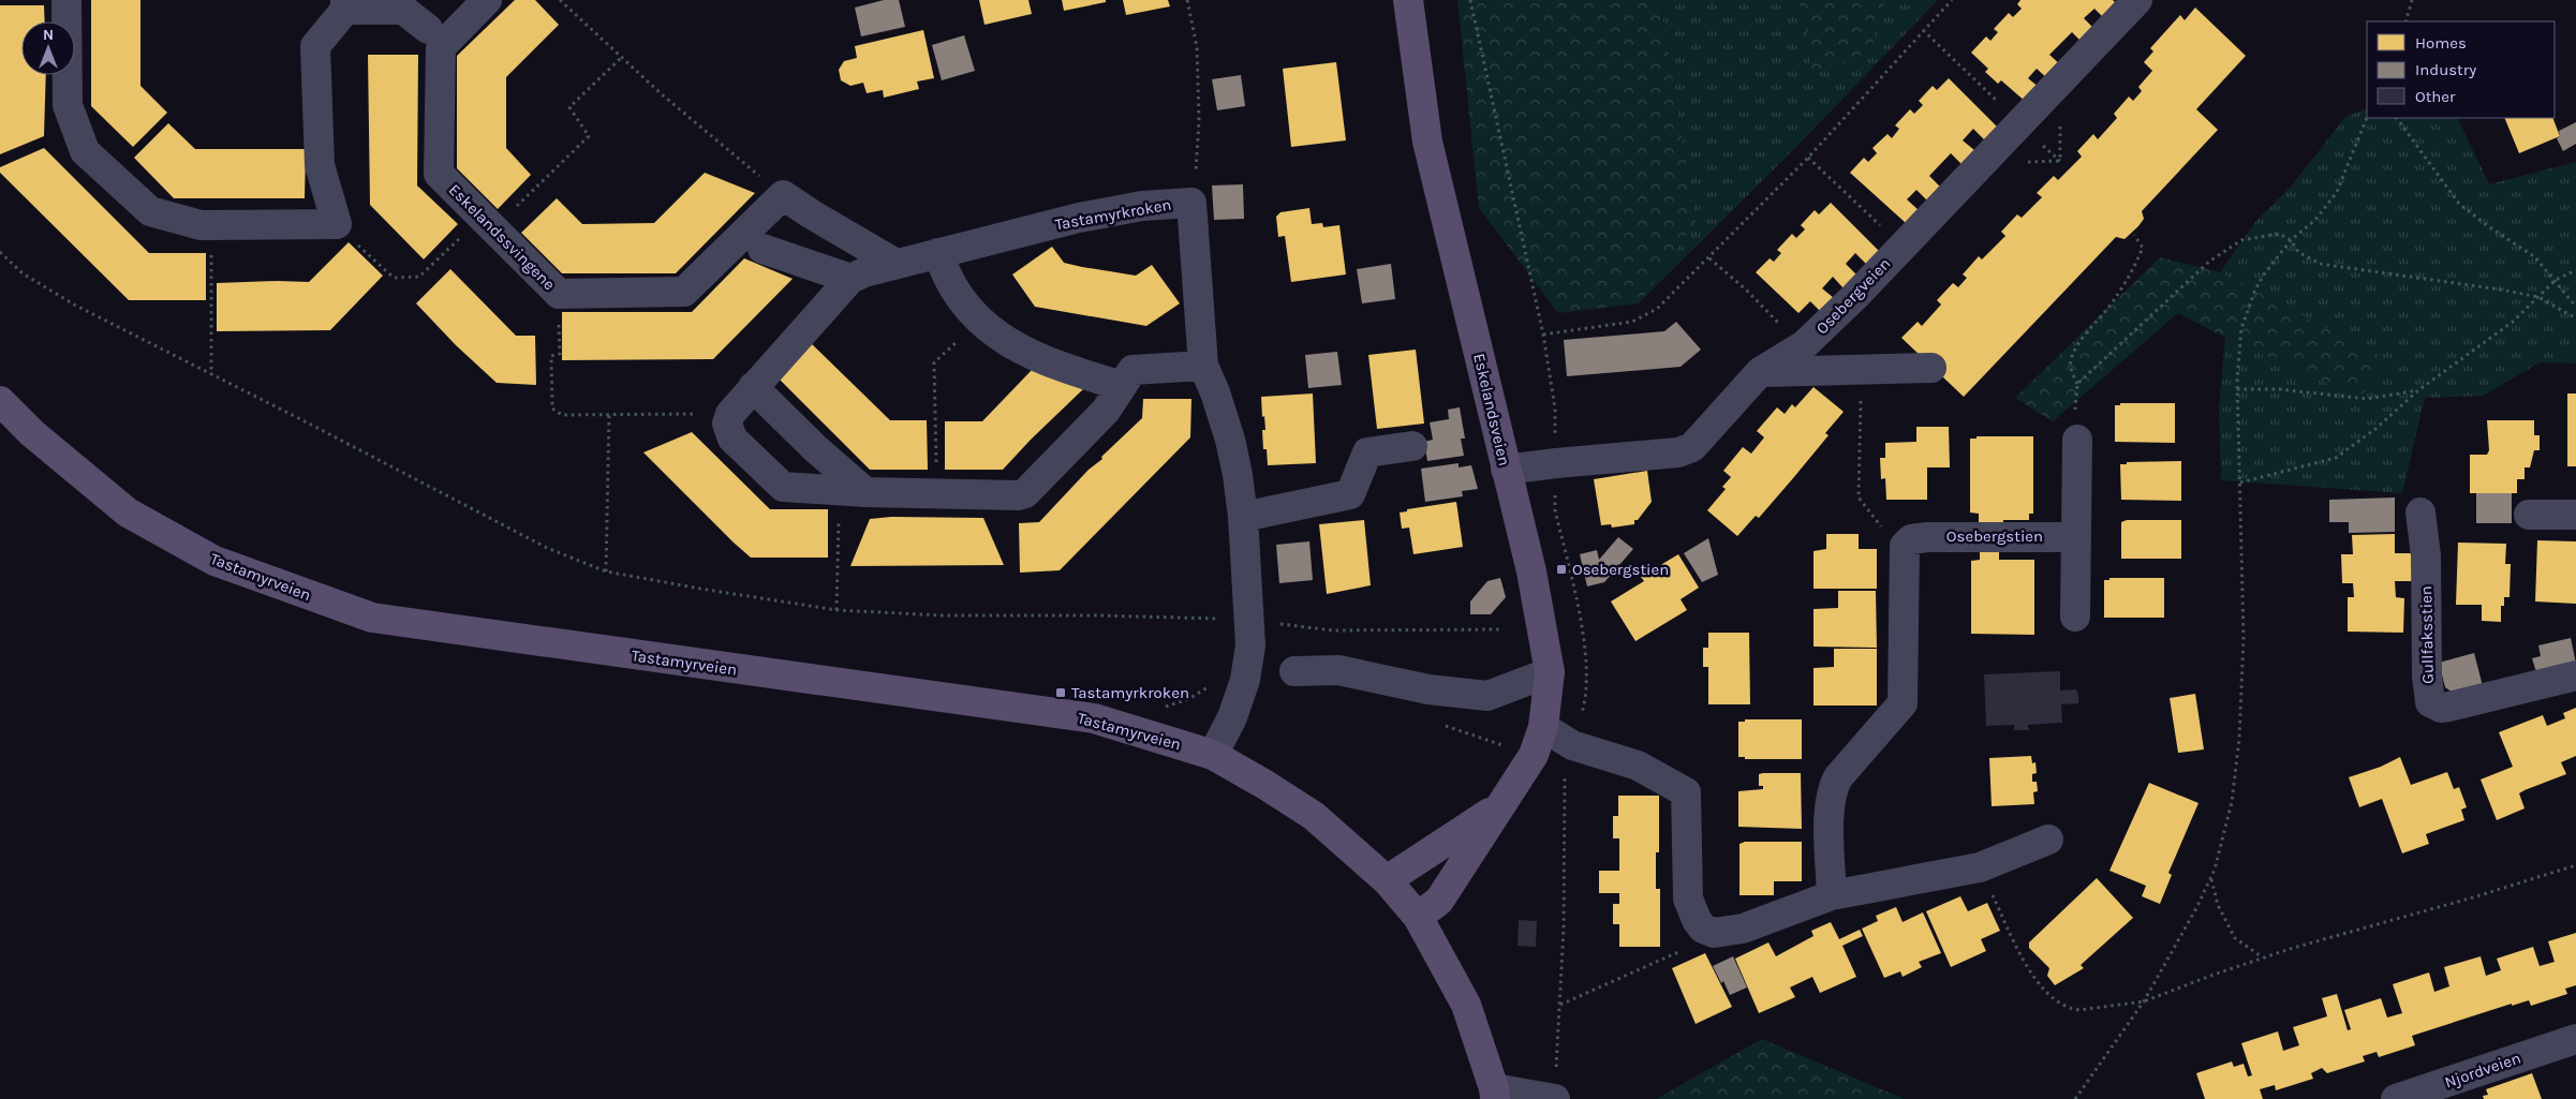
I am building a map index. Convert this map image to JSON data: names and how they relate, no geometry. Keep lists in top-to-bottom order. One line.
{"streets":{"main road":["Eskelandsveien","Tastamyrveien"],"street":["Tastamyrkroken","Eskelandssvingene","Osebergveien","Osebergstien","Gullfaksstien","Njordveien"]},"crossings":[["Tastamyrkroken","Tastamyrveien"],["Osebergveien","Eskelandsveien"],["Eskelandsveien","Tastamyrveien"]],"places":{"transit":["Osebergstien","Tastamyrkroken"]},"legend":["Homes","Industry","Other"],"north":"top"}
